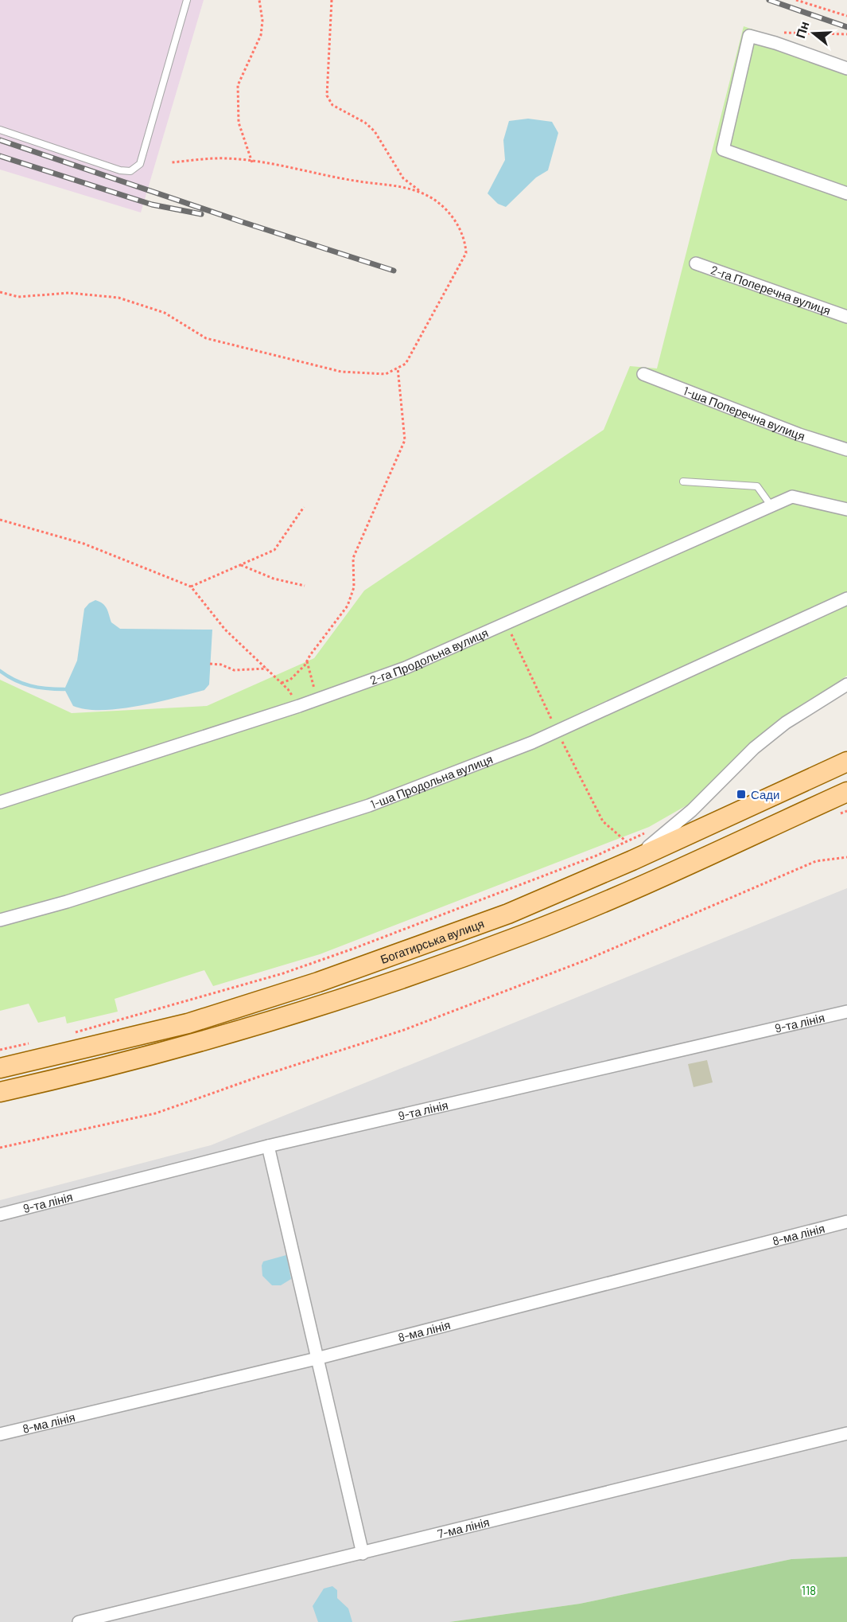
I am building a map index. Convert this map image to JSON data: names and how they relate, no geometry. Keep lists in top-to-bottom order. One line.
{"streets":{"main road":["Богатирська вулиця"],"street":["2-га Поперечна вулиця","1-ша Поперечна вулиця","2-га Продольна вулиця","1-ша Продольна вулиця","9-та лінія","8-ма лінія","7-ма лінія"]},"parks":["118"],"places":{"transit":["Сади"]},"north":"left"}
